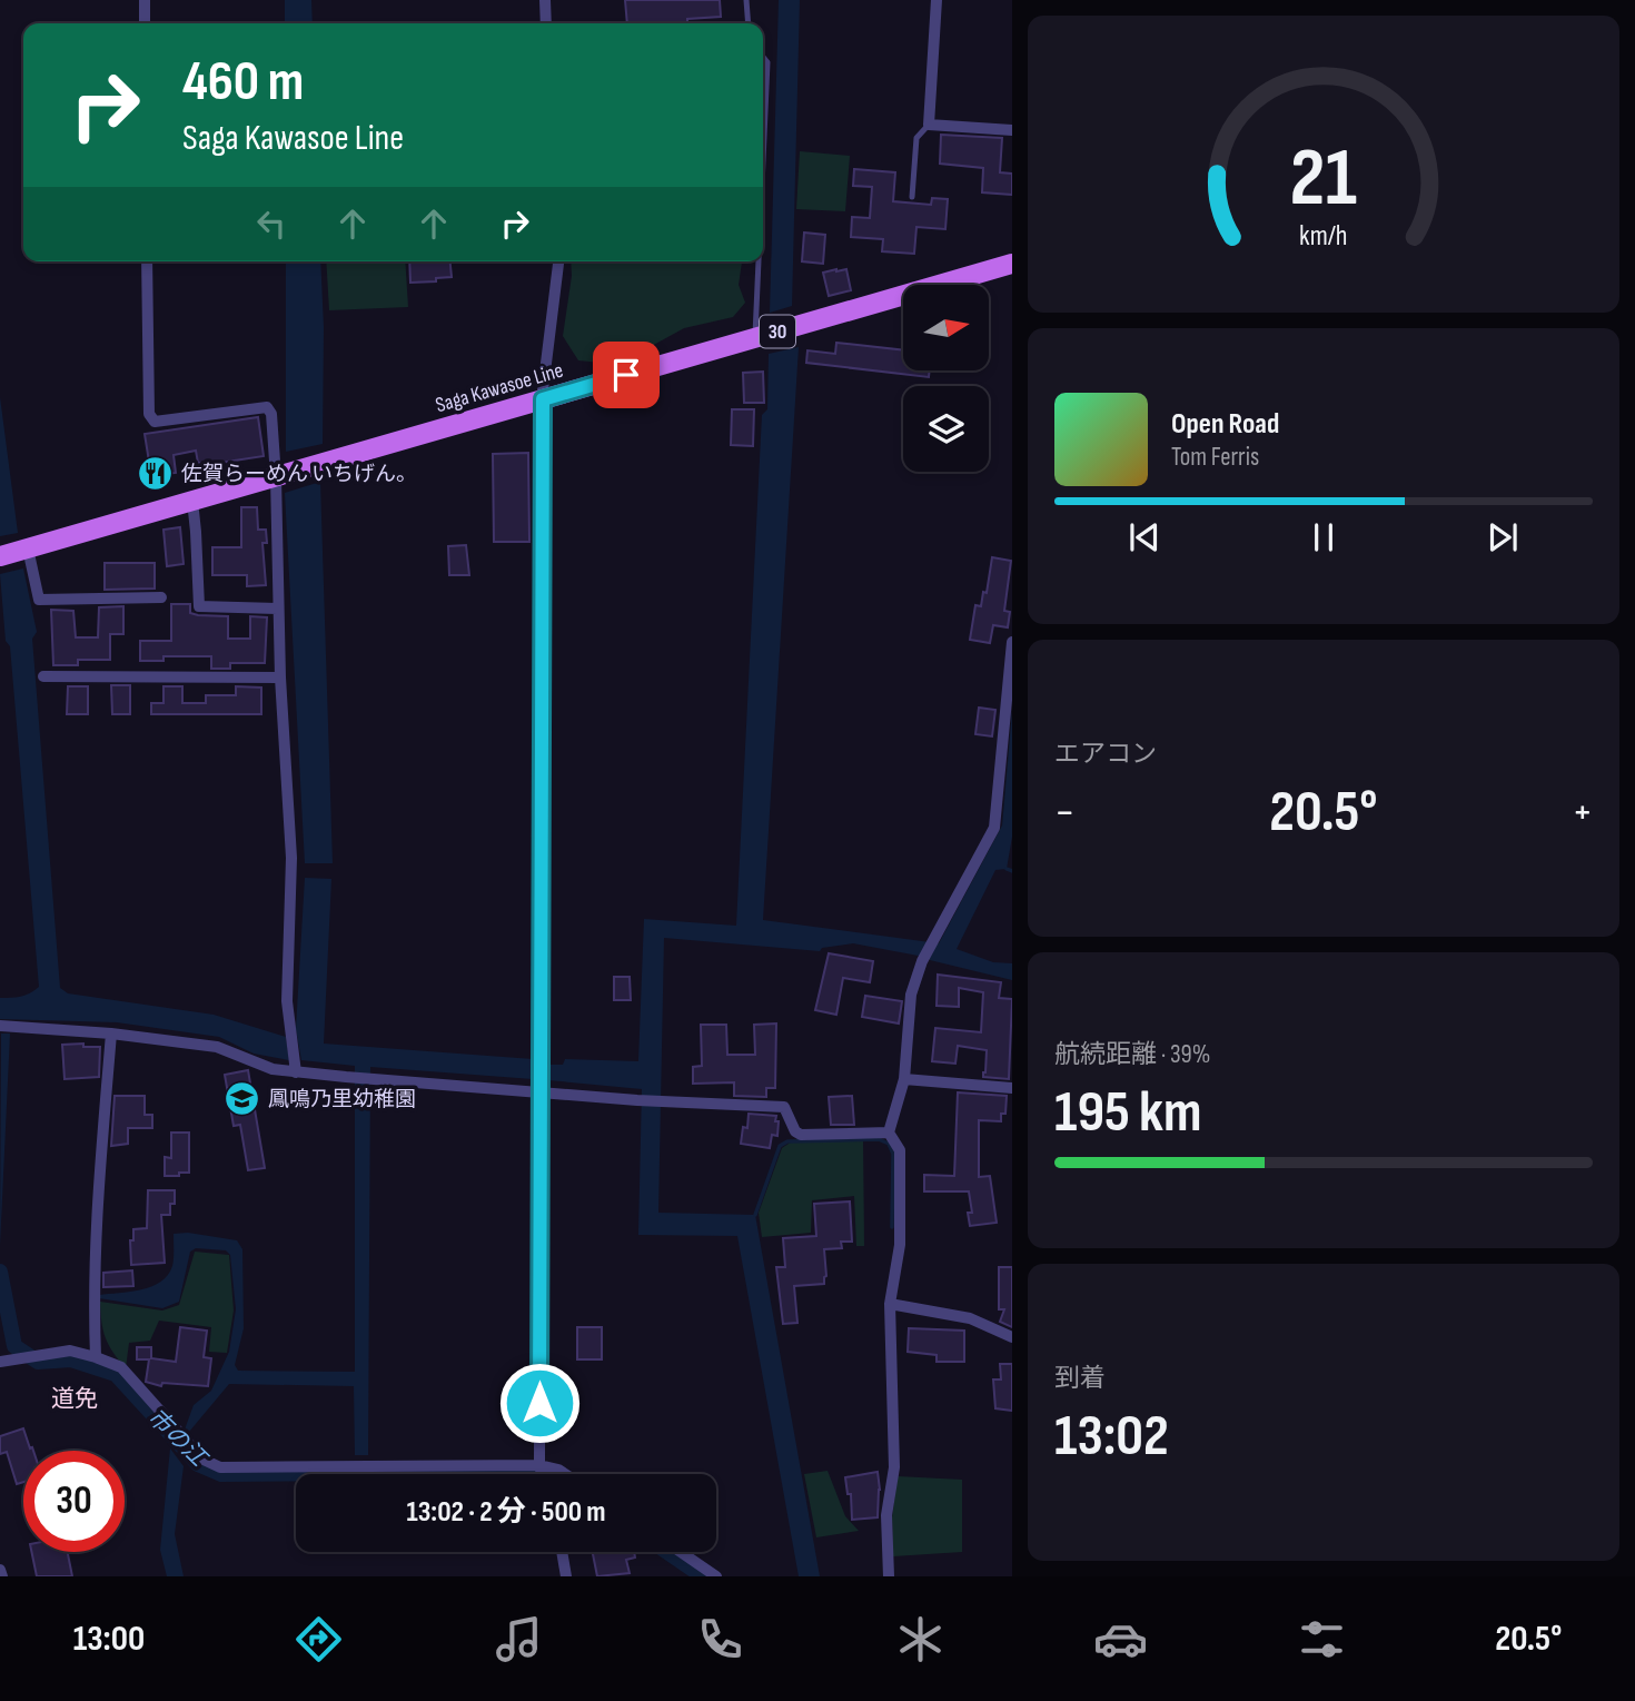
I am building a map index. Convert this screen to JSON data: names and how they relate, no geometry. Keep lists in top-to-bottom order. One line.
{"streets":{"main road":["30","Saga Kawasoe Line"]},"districts":["道免"],"water":["市の江"],"places":{"restaurant":["佐賀らーめん いちげん。"],"school or university":["鳳鳴乃里幼稚園"]},"north":"right","page":{"turn":["460 m","Saga Kawasoe Line"],"song":["Open Road","Tom Ferris"],"tile":["エアコン",["航続距離 · 39%","195 km"],["到着","13:02"]],"heat":["−","20.5°","+"],"limit":"30","trip":"13:02 · 2 分 · 500 m","tabs":["13:00","20.5°"],"gauge":["21","km/h"]}}
